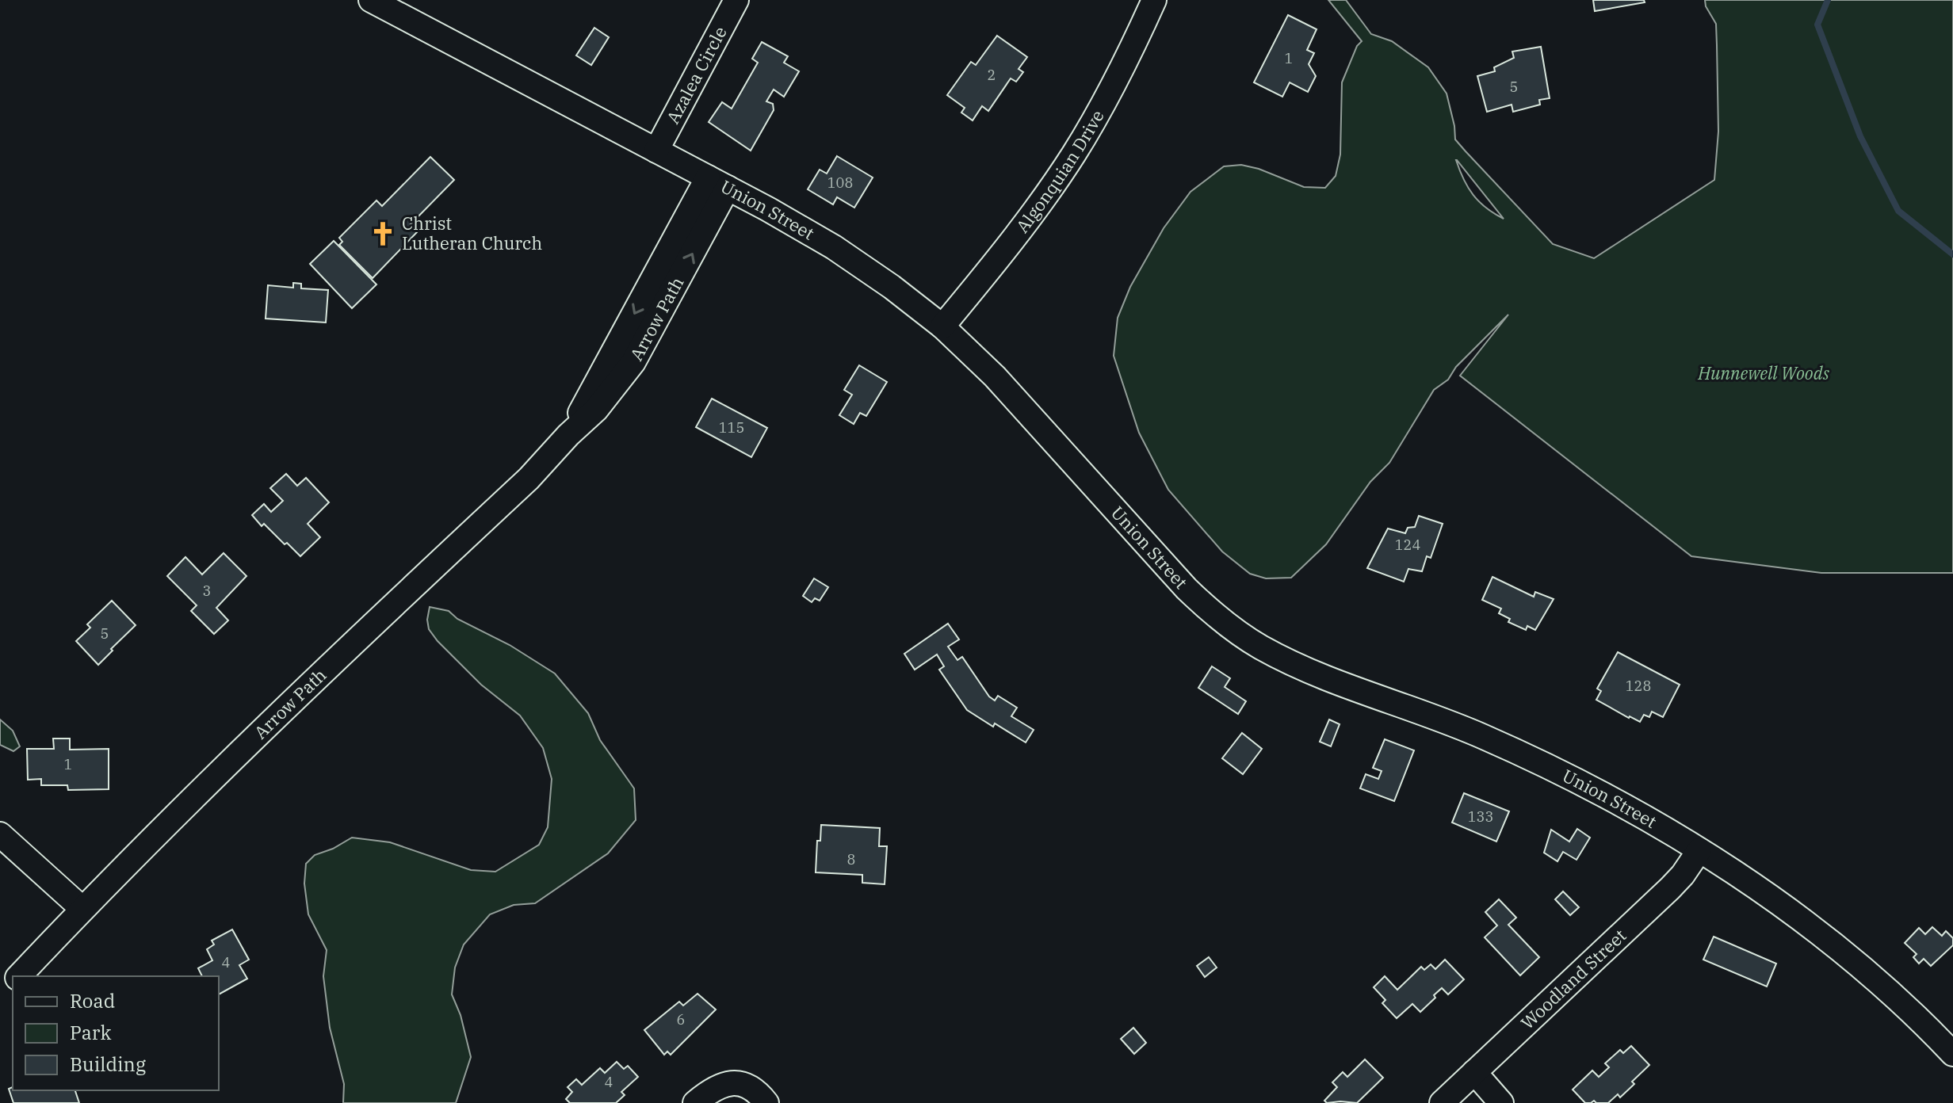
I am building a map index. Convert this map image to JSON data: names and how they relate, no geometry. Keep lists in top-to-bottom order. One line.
{"streets":{"street":["Azalea Circle","Algonquian Drive","Union Street","Arrow Path","Woodland Street"]},"crossings":[["Azalea Circle","Union Street"],["Algonquian Drive","Union Street"],["Union Street","Arrow Path"],["Union Street","Woodland Street"]],"parks":["Hunnewell Woods"],"places":{"church":["Christ Lutheran Church"]},"house_numbers":["1","2","5","108","115","124","3","5","128","1","133","8","4","6","4"],"legend":["Road","Park","Building"]}
